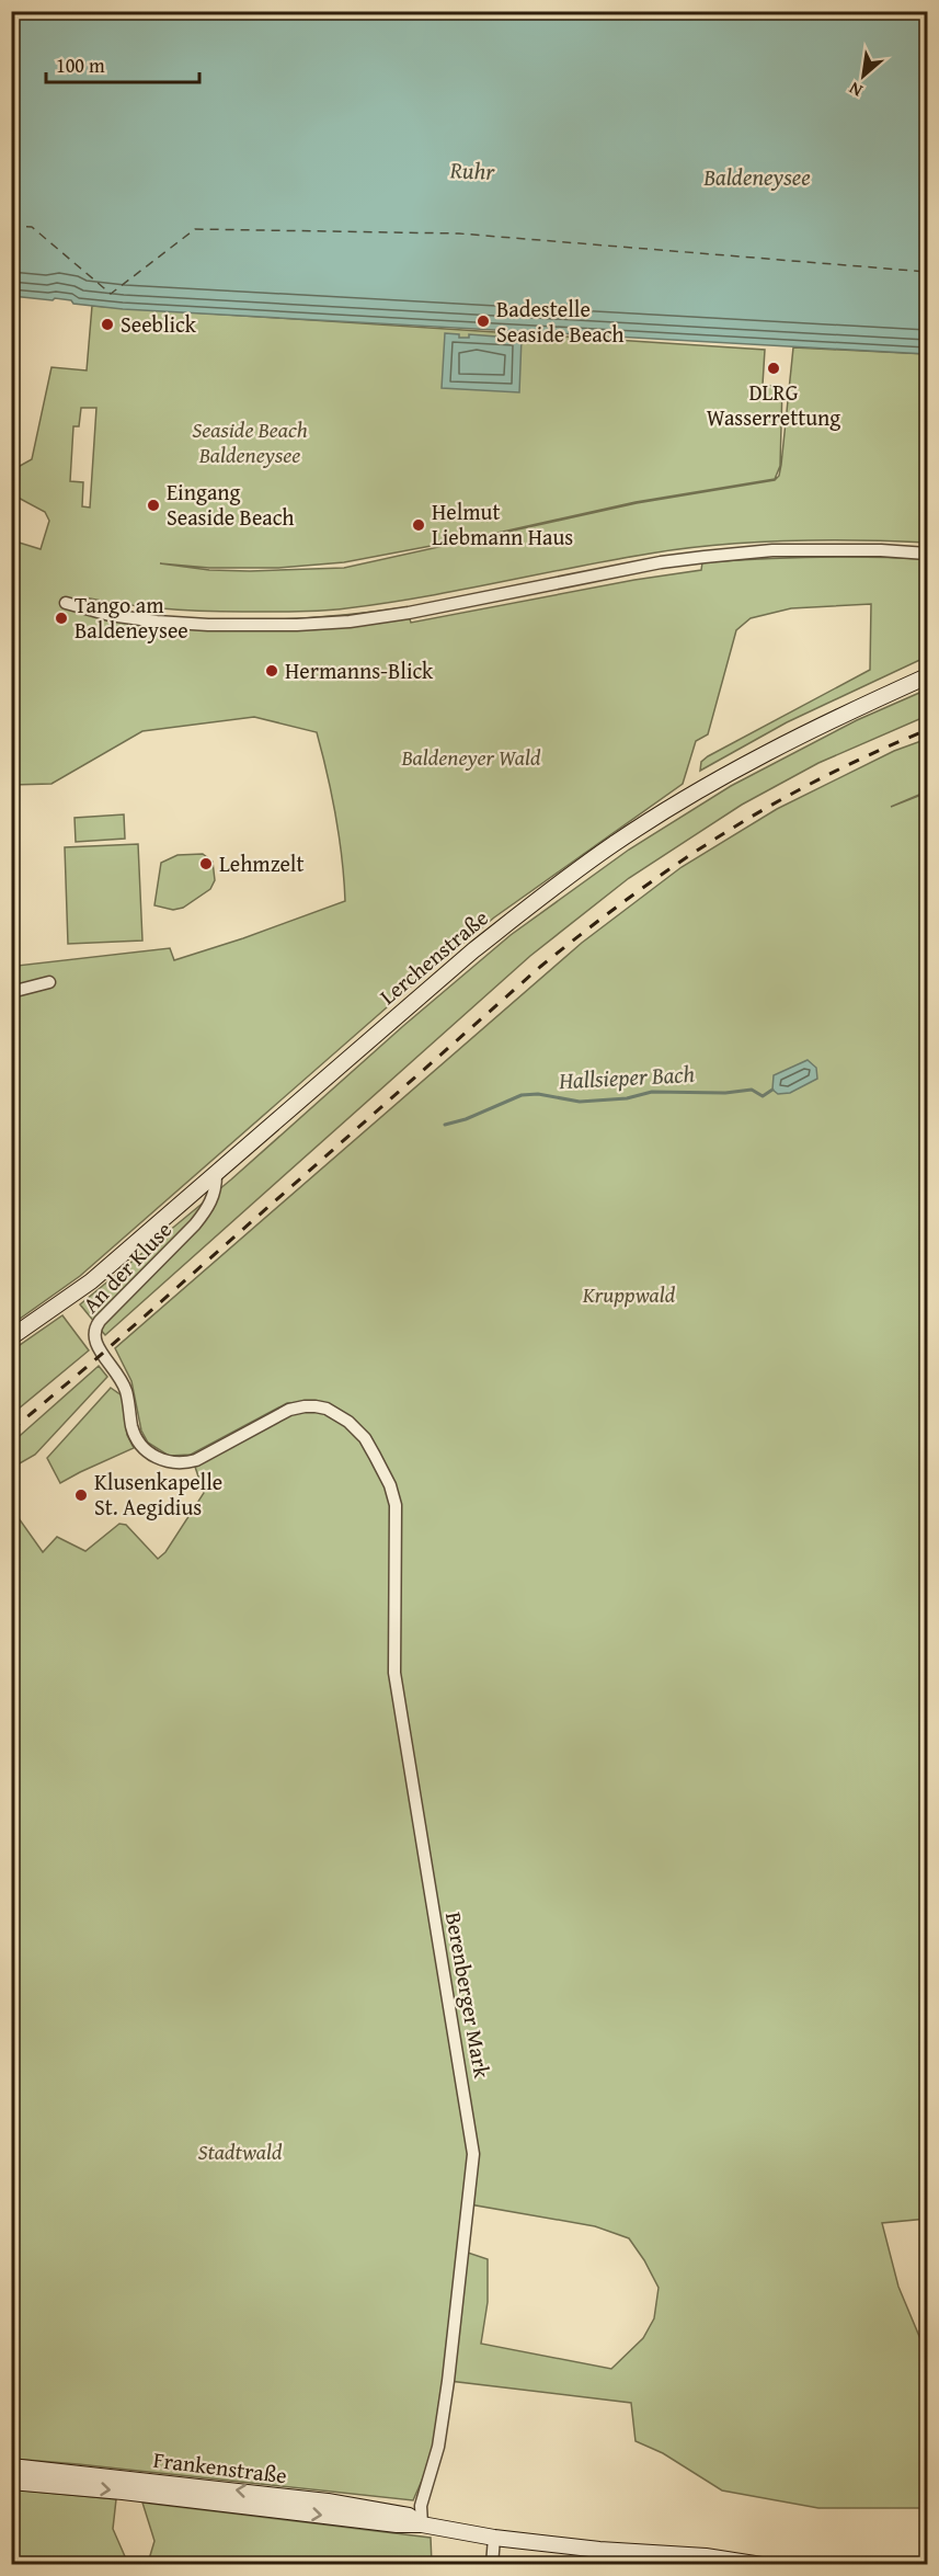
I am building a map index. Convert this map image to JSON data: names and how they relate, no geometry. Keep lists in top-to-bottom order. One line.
{"streets":{"main road":["Lerchenstraße","Frankenstraße"],"street":["An der Kluse","Berenberger Mark"]},"crossings":[["Lerchenstraße","An der Kluse"],["An der Kluse","Berenberger Mark"],["Berenberger Mark","Frankenstraße"]],"water":["Ruhr","Baldeneysee","Hallsieper Bach"],"parks":["Seaside Beach Baldeneysee","Baldeneyer Wald","Kruppwald","Stadtwald"],"places":["Badestelle Seaside Beach","Seeblick","DLRG Wasserrettung","Eingang Seaside Beach","Helmut Liebmann Haus","Tango am Baldeneysee","Hermanns-Blick","Lehmzelt","Klusenkapelle St. Aegidius"],"scale_bar":"100 m","north":"bottom left"}
